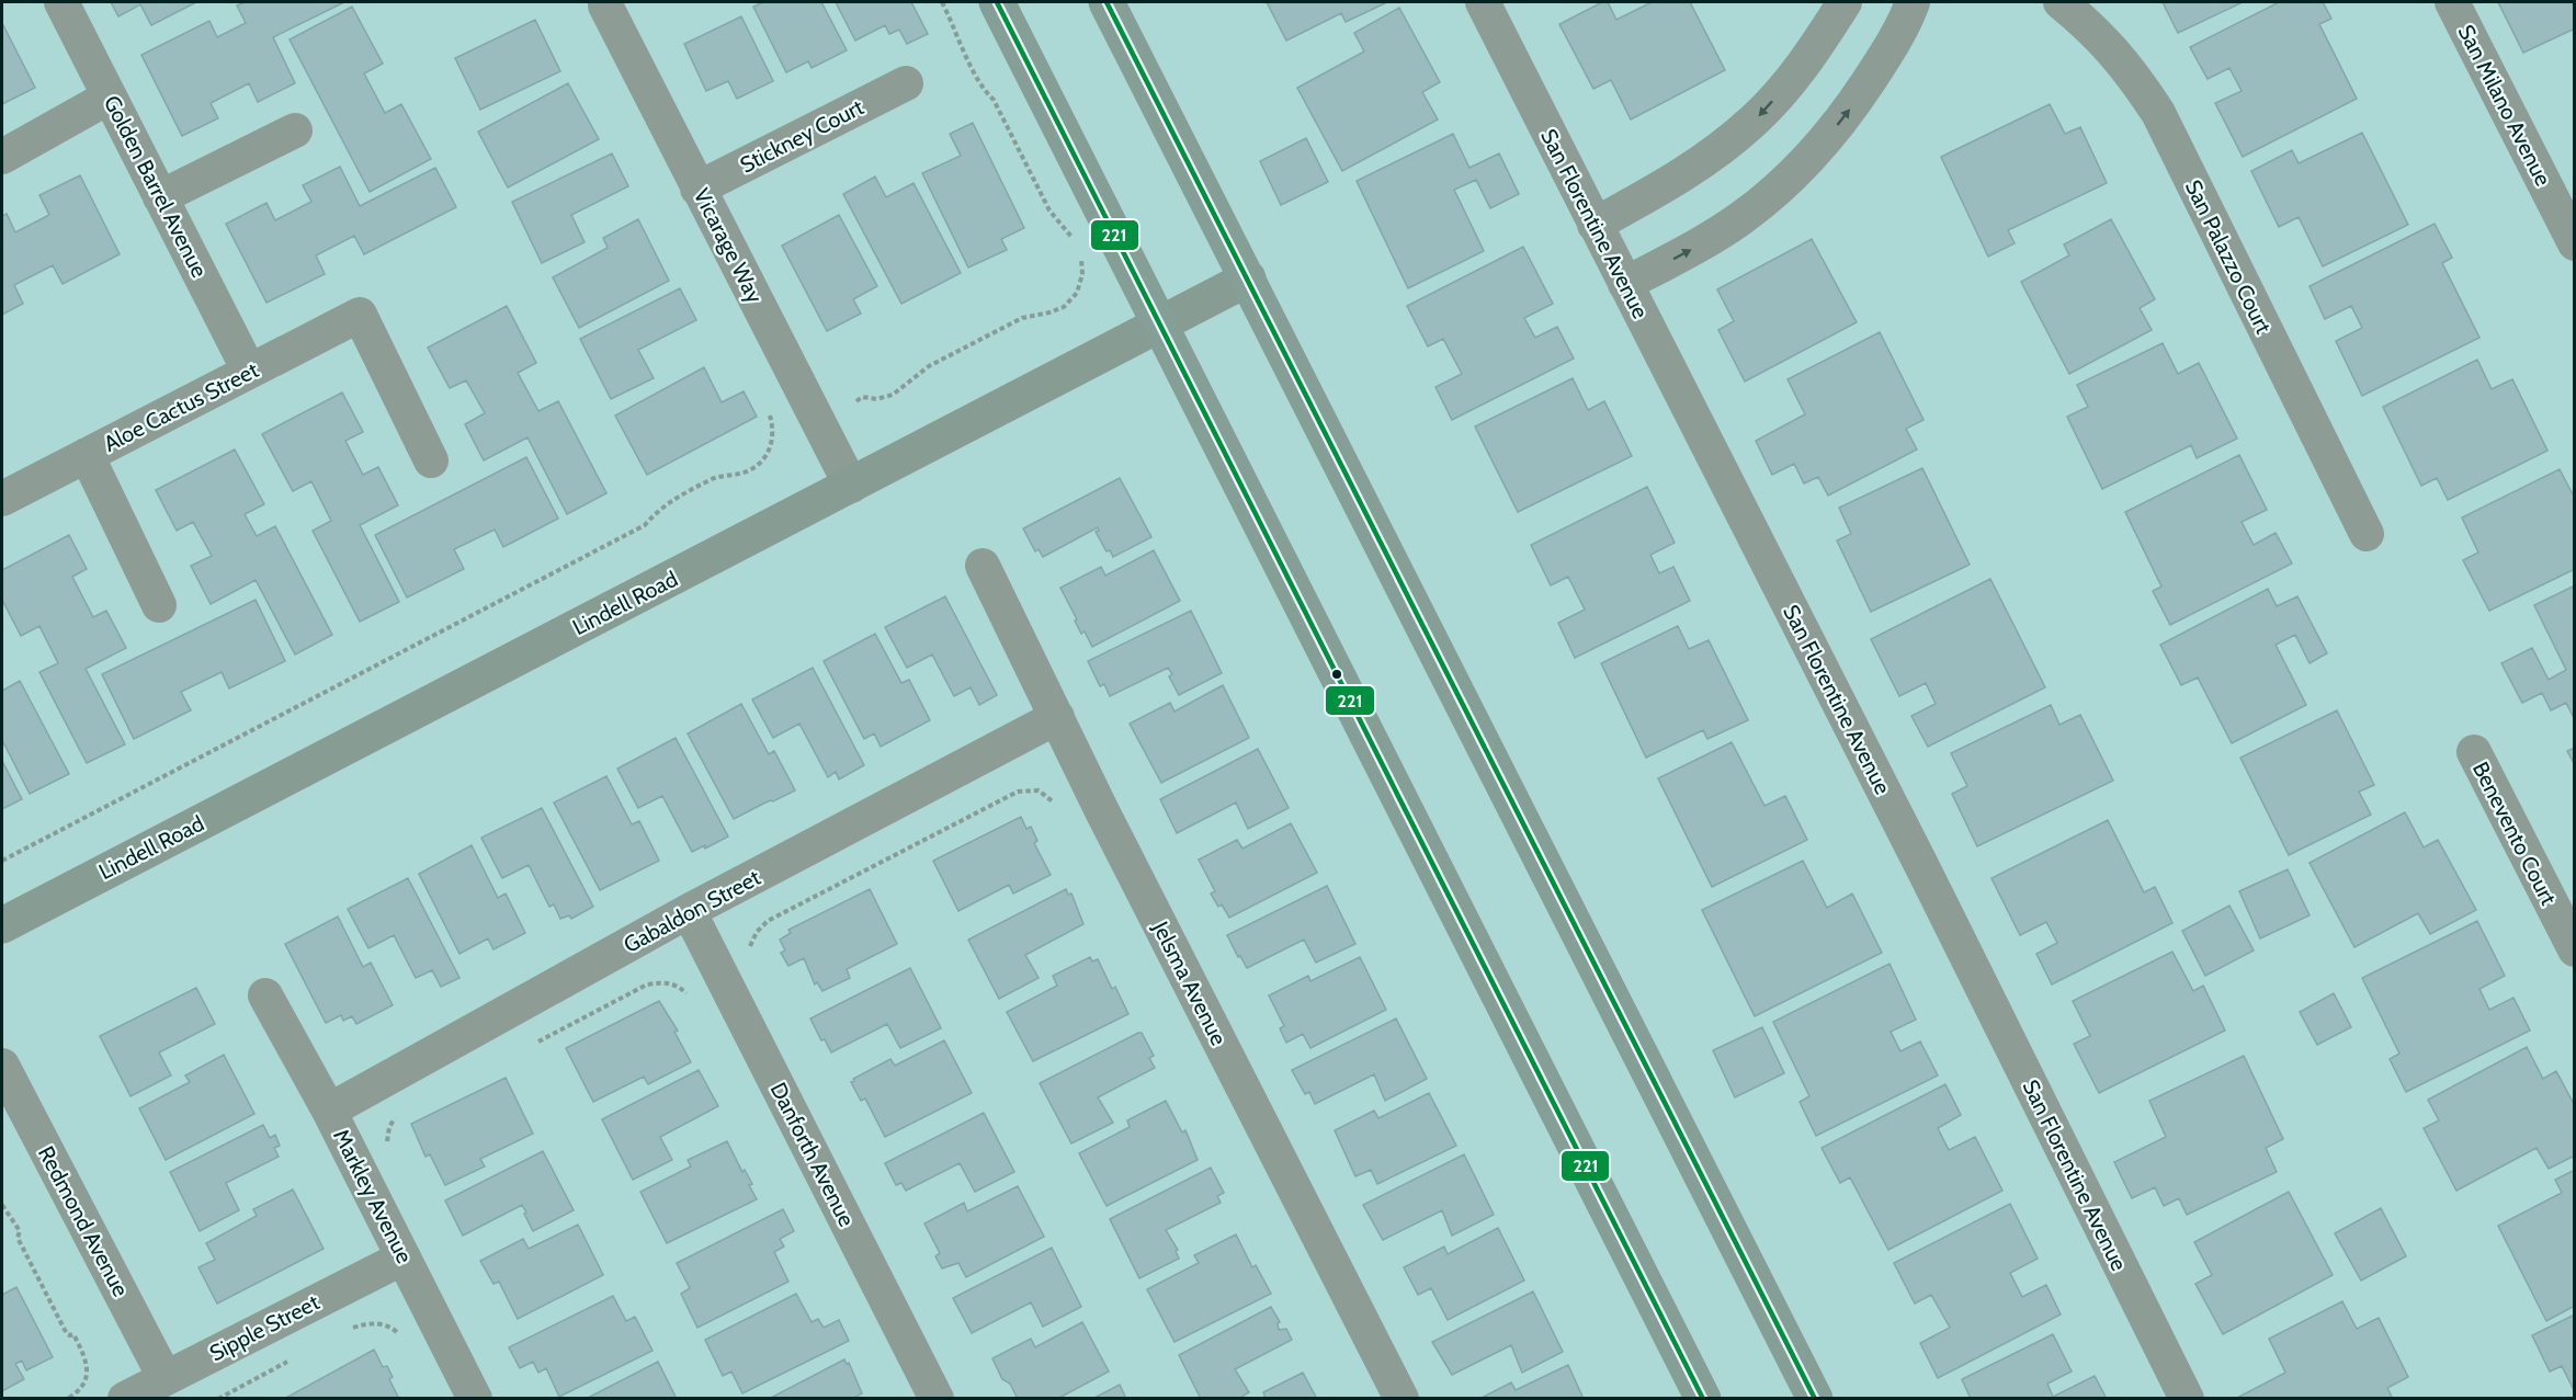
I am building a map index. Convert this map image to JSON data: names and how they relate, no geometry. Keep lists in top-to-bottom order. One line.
{"streets":{"street":["San Milano Avenue","Stickney Court","Golden Barrel Avenue","San Florentine Avenue","Vicarage Way","San Palazzo Court","Aloe Cactus Street","Lindell Road","Benevento Court","Gabaldon Street","Jelsma Avenue","Danforth Avenue","Markley Avenue","Redmond Avenue","Sipple Street"]},"crossings":[["Stickney Court","Vicarage Way"],["Golden Barrel Avenue","Aloe Cactus Street"],["Vicarage Way","Lindell Road"],["Gabaldon Street","Jelsma Avenue"],["Gabaldon Street","Danforth Avenue"],["Gabaldon Street","Markley Avenue"],["Markley Avenue","Sipple Street"],["Redmond Avenue","Sipple Street"]],"lines":["transit line 221"]}
